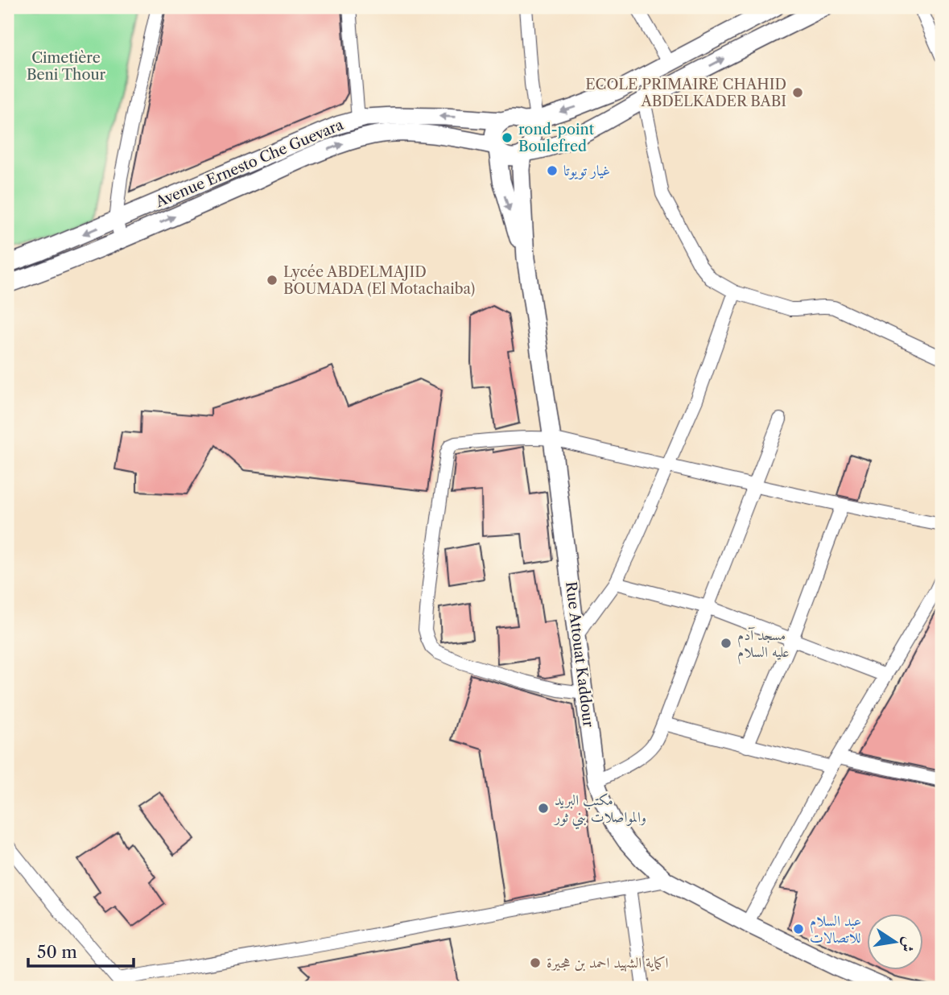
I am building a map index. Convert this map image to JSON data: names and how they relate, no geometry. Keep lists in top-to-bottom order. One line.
{"streets":{"main road":["Avenue Ernesto Che Guevara","Rue Attouat Kaddour"]},"crossings":[["Avenue Ernesto Che Guevara","Rue Attouat Kaddour"]],"parks":["Cimetière Beni Thour"],"places":["ECOLE PRIMAIRE CHAHID ABDELKADER BABI","rond-point Boulefred","غيار تويوتا","Lycée ABDELMAJID BOUMADA (El Motachaiba)","مسجد آدم عليه السلام","مكتب البريد والمواصلات بني ثور","عبد السلام للاتصالات","اكماية الشهيد احمد بن هجيرة"],"scale_bar":"50 m","north":"right"}
